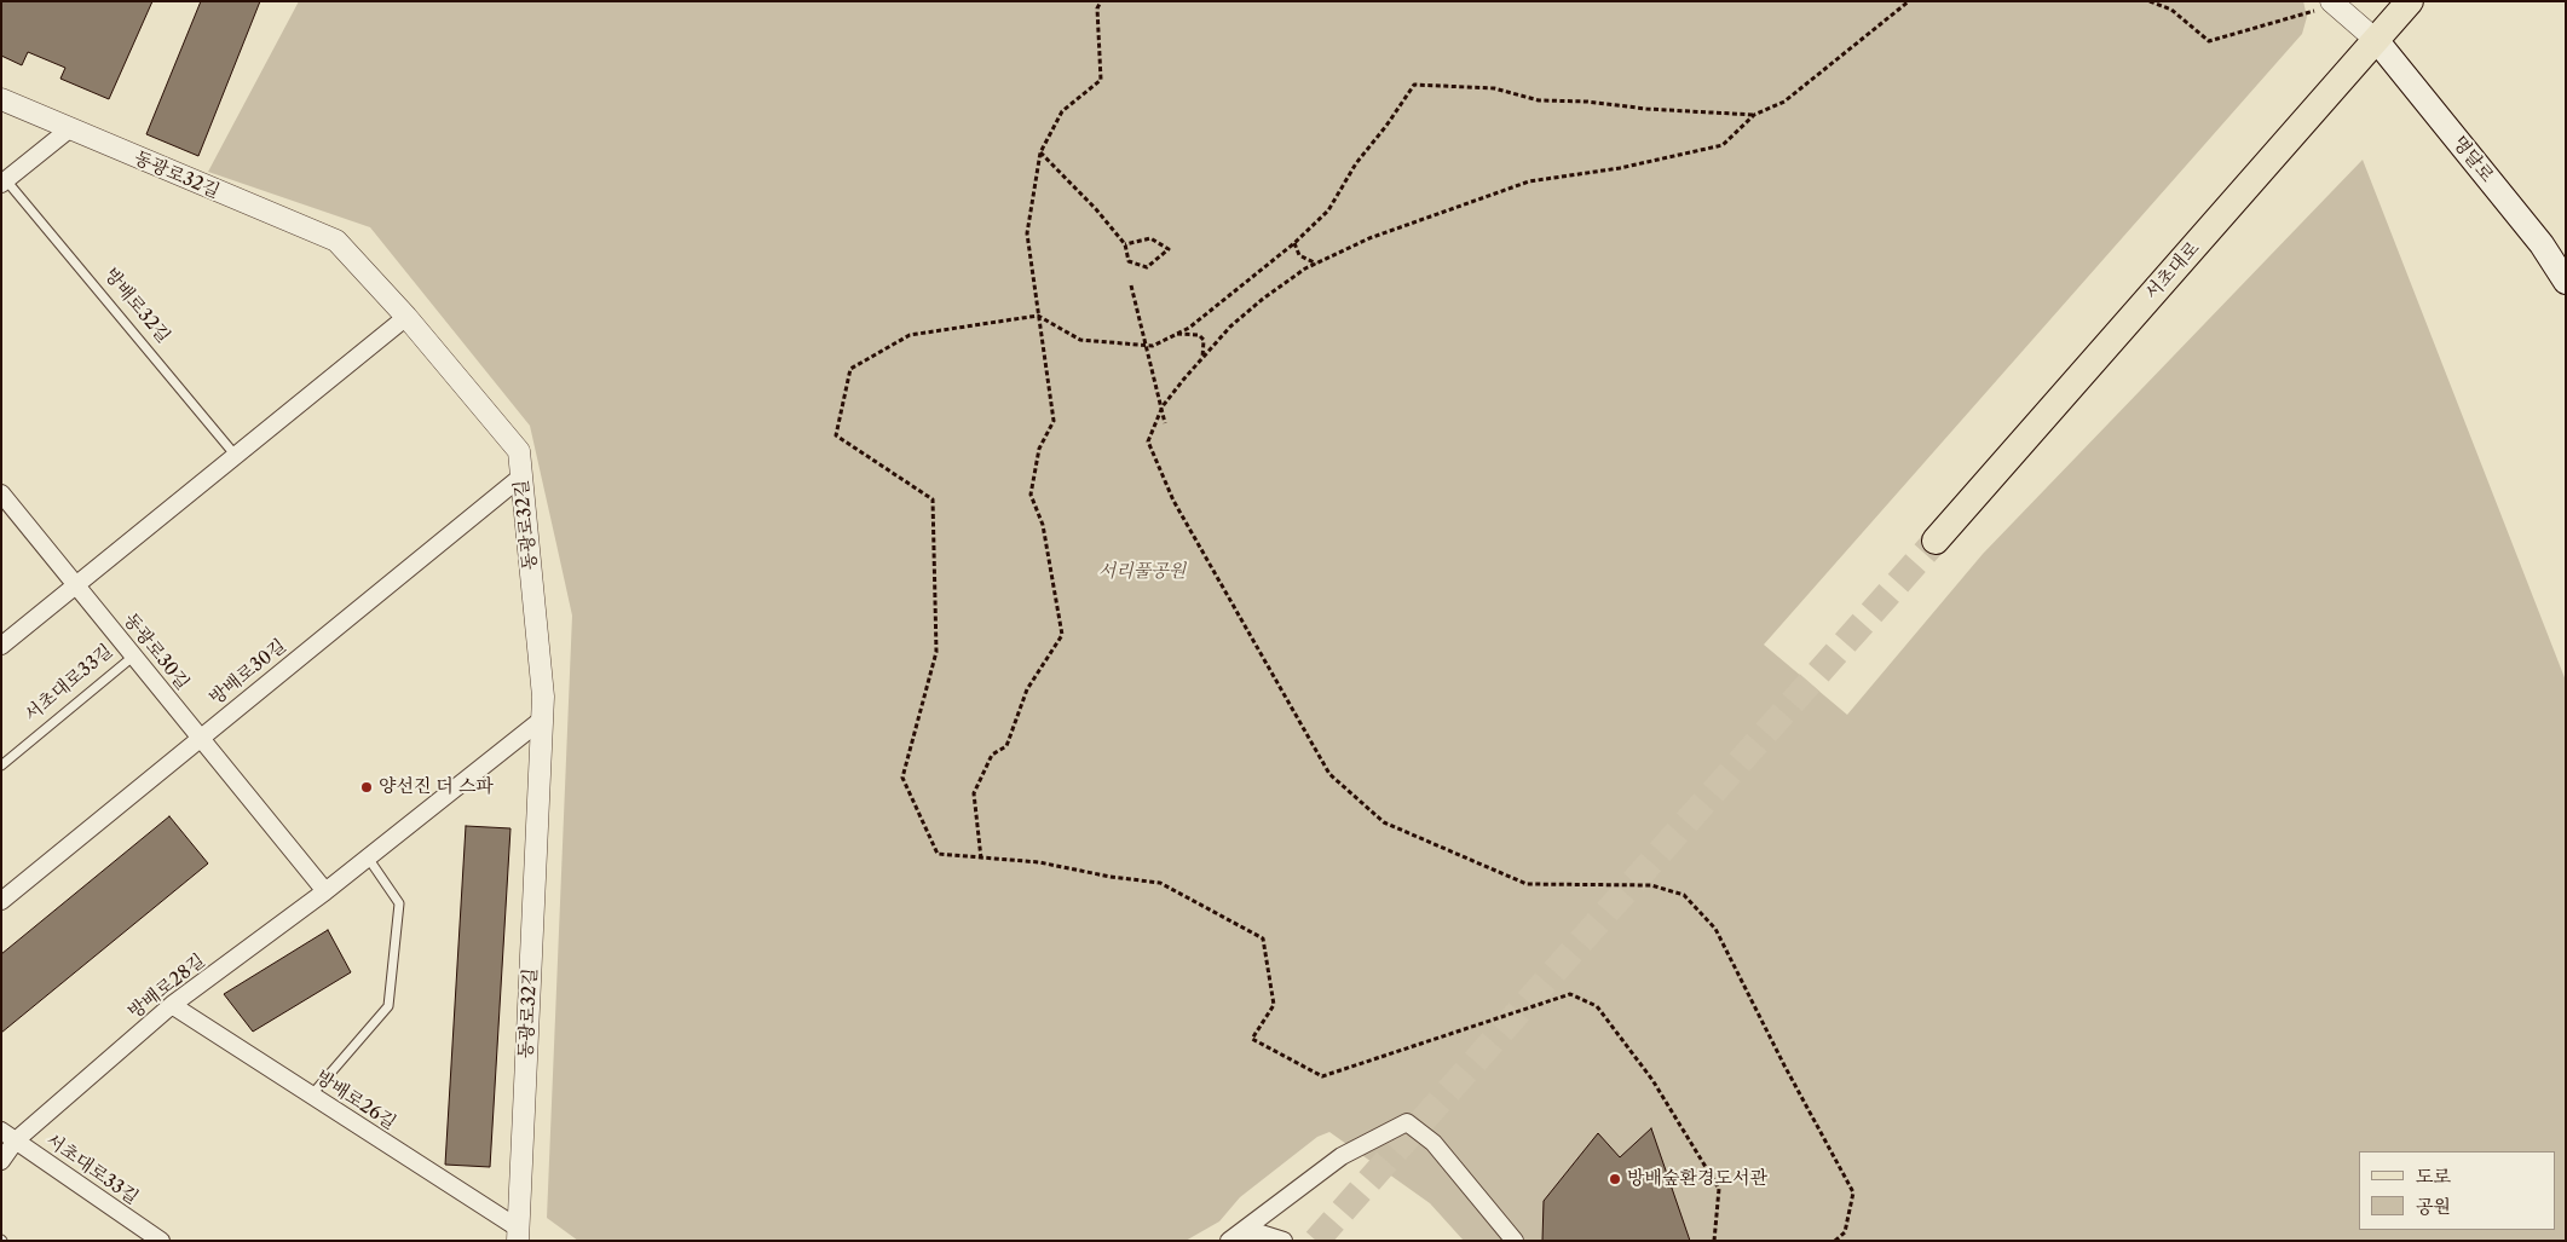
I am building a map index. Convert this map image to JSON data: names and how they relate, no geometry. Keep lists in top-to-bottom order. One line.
{"streets":{"main road":["명달로","서초대로"],"street":["동광로32길","동광로30길","방배로30길","서초대로33길","방배로28길","방배로26길"],"lane":["방배로32길"]},"crossings":[["명달로","서초대로"],["동광로32길","방배로30길"],["동광로32길","방배로28길"],["동광로32길","방배로26길"],["동광로30길","방배로30길"],["동광로30길","서초대로33길"],["동광로30길","방배로28길"],["서초대로33길","방배로28길"],["방배로28길","방배로26길"]],"parks":["서리풀공원"],"places":["양선진 더 스파","방배숲환경도서관"],"legend":["도로","공원"]}
